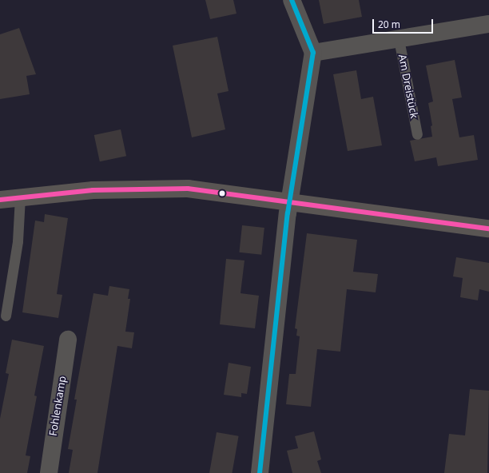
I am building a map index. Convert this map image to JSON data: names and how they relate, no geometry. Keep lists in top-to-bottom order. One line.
{"streets":{"street":["Fohlenkamp"],"lane":["Am Dreistück"]},"scale_bar":"20 m"}
